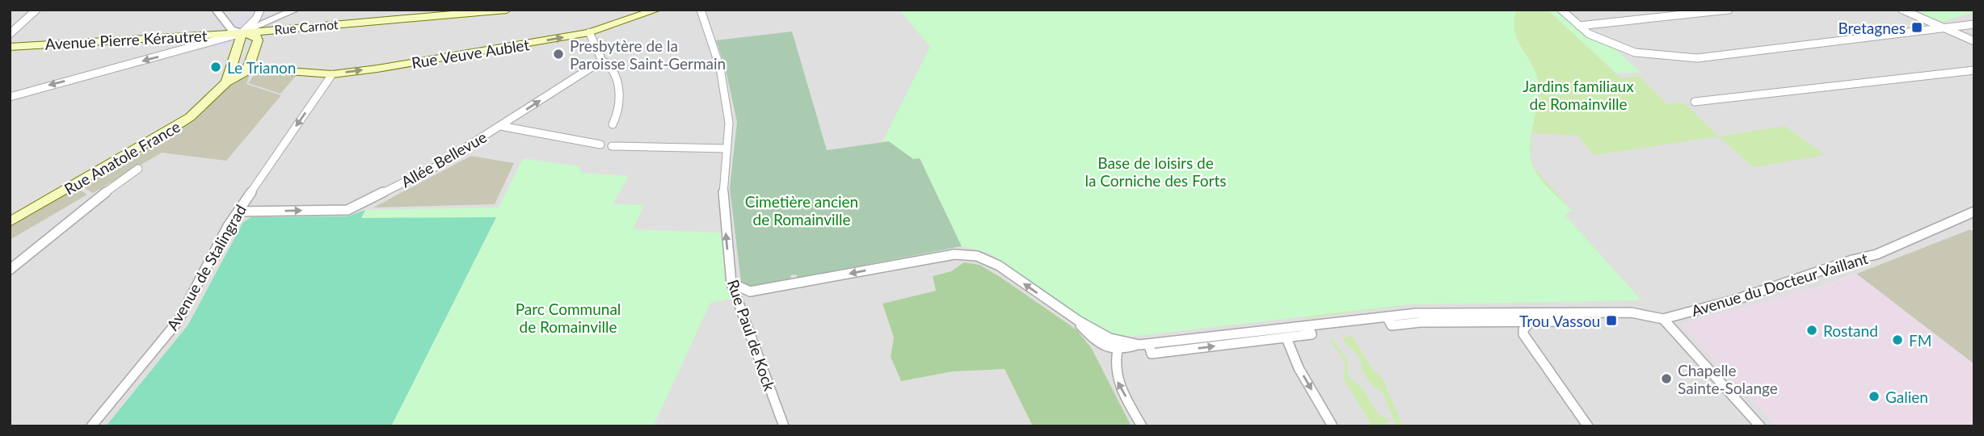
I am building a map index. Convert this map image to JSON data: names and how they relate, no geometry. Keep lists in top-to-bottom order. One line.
{"streets":{"main road":["Rue Carnot","Avenue Pierre Kérautret","Rue Veuve Aublet","Rue Anatole France"],"street":["Allée Bellevue","Avenue de Stalingrad","Avenue du Docteur Vaillant","Rue Paul de Kock"]},"crossings":[["Rue Carnot","Avenue Pierre Kérautret"],["Rue Carnot","Rue Anatole France"],["Avenue Pierre Kérautret","Rue Anatole France"],["Rue Veuve Aublet","Rue Anatole France"],["Rue Veuve Aublet","Avenue de Stalingrad"],["Allée Bellevue","Avenue de Stalingrad"]],"one_way":["Rue Veuve Aublet","Allée Bellevue","Avenue de Stalingrad"],"parks":["Jardins familiaux de Romainville","Base de loisirs de la Corniche des Forts","Cimetière ancien de Romainville","Parc Communal de Romainville"],"places":{"transit":["Bretagnes","Trou Vassou"],"other":["Presbytère de la Paroisse Saint-Germain","Le Trianon","Rostand","FM","Chapelle Sainte-Solange","Galien"]}}
